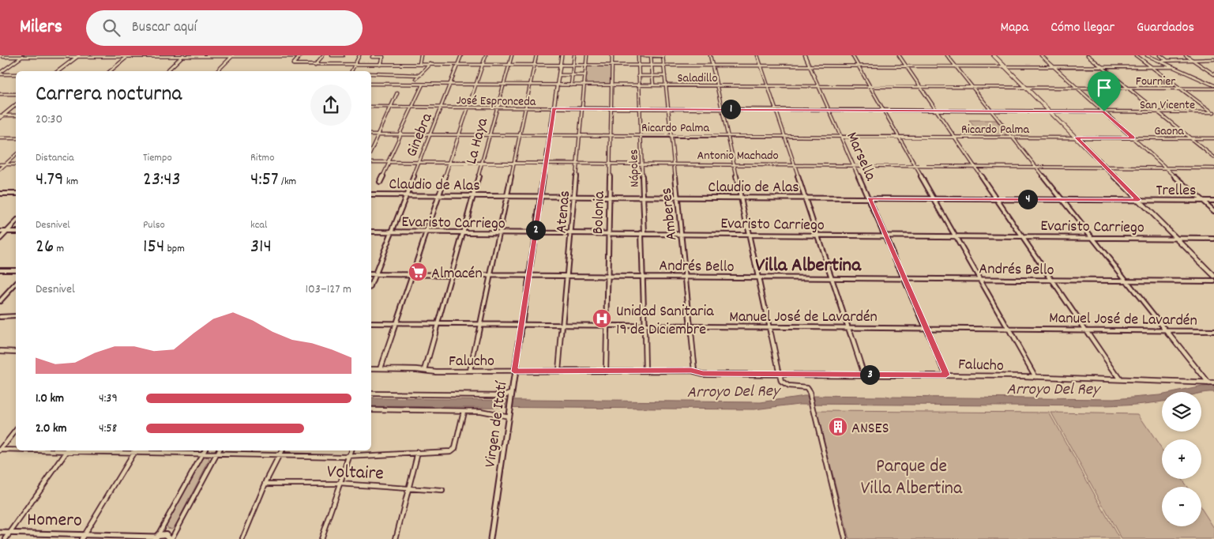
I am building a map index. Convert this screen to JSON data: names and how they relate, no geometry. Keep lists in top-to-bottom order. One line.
{"streets":{"street":["Saladillo","Fournier","José Espronceda","San Vicente","Ricardo Palma","Gaona","Ginebra","La Haya","Antonio Machado","Marsella","Nápoles","Claudio de Alas","Trelles","Atenas","Bolonia","Amberes","Evaristo Carriego","Andrés Bello","Manuel José de Lavardén","Falucho","Virgen de Itatí","Voltaire","Homero"]},"crossings":[["Saladillo","Fournier"],["Saladillo","Ginebra"],["Saladillo","La Haya"],["Saladillo","Marsella"],["Saladillo","Nápoles"],["Saladillo","Atenas"],["Saladillo","Bolonia"],["Saladillo","Amberes"],["Saladillo","Virgen de Itatí"],["José Espronceda","San Vicente"],["José Espronceda","Ginebra"],["José Espronceda","La Haya"],["José Espronceda","Marsella"],["José Espronceda","Nápoles"],["José Espronceda","Atenas"],["José Espronceda","Bolonia"],["José Espronceda","Amberes"],["José Espronceda","Virgen de Itatí"],["Ricardo Palma","Gaona"],["Ricardo Palma","Ginebra"],["Ricardo Palma","La Haya"],["Ricardo Palma","Marsella"],["Ricardo Palma","Nápoles"],["Ricardo Palma","Atenas"],["Ricardo Palma","Bolonia"],["Ricardo Palma","Amberes"],["Ricardo Palma","Virgen de Itatí"],["Ginebra","Antonio Machado"],["Ginebra","Claudio de Alas"],["Ginebra","Evaristo Carriego"],["Ginebra","Andrés Bello"],["La Haya","Antonio Machado"],["La Haya","Claudio de Alas"],["La Haya","Evaristo Carriego"],["La Haya","Andrés Bello"],["La Haya","Manuel José de Lavardén"],["La Haya","Falucho"],["Antonio Machado","Marsella"],["Antonio Machado","Nápoles"],["Antonio Machado","Atenas"],["Antonio Machado","Bolonia"],["Antonio Machado","Amberes"],["Antonio Machado","Virgen de Itatí"],["Marsella","Claudio de Alas"],["Marsella","Evaristo Carriego"],["Marsella","Andrés Bello"],["Marsella","Manuel José de Lavardén"],["Marsella","Falucho"],["Nápoles","Claudio de Alas"],["Nápoles","Evaristo Carriego"],["Nápoles","Andrés Bello"],["Nápoles","Manuel José de Lavardén"],["Nápoles","Falucho"],["Claudio de Alas","Trelles"],["Claudio de Alas","Atenas"],["Claudio de Alas","Bolonia"],["Claudio de Alas","Amberes"],["Claudio de Alas","Virgen de Itatí"],["Atenas","Evaristo Carriego"],["Atenas","Andrés Bello"],["Atenas","Manuel José de Lavardén"],["Atenas","Falucho"],["Bolonia","Evaristo Carriego"],["Bolonia","Andrés Bello"],["Bolonia","Manuel José de Lavardén"],["Bolonia","Falucho"],["Amberes","Evaristo Carriego"],["Amberes","Andrés Bello"],["Amberes","Manuel José de Lavardén"],["Amberes","Falucho"],["Evaristo Carriego","Virgen de Itatí"],["Andrés Bello","Virgen de Itatí"],["Manuel José de Lavardén","Virgen de Itatí"],["Falucho","Virgen de Itatí"]],"districts":["Villa Albertina"],"water":["Arroyo Del Rey"],"parks":["Parque de Villa Albertina"],"places":{"supermarket":["Almacén"],"hospital":["Unidad Sanitaria 19 de Diciembre"],"building":["ANSES"]},"page":{"header":"Milers","search":"Buscar aquí","nav":["Mapa","Cómo llegar","Guardados"],"heading":["Carrera nocturna","20:30"],"pins":["1","4","2","3"],"stats":[["Distancia","4.79 km"],["Tiempo","23:43"],["Ritmo","4:57 /km"],["Desnivel","26 m"],["Pulso","154 bpm"],["kcal","314"]],"chart":["Desnivel","103–127 m"],"list":[{"name":"1.0 km","note":"4:39"},{"name":"2.0 km","note":"4:58"}],"map_buttons":["+","−"]}}
